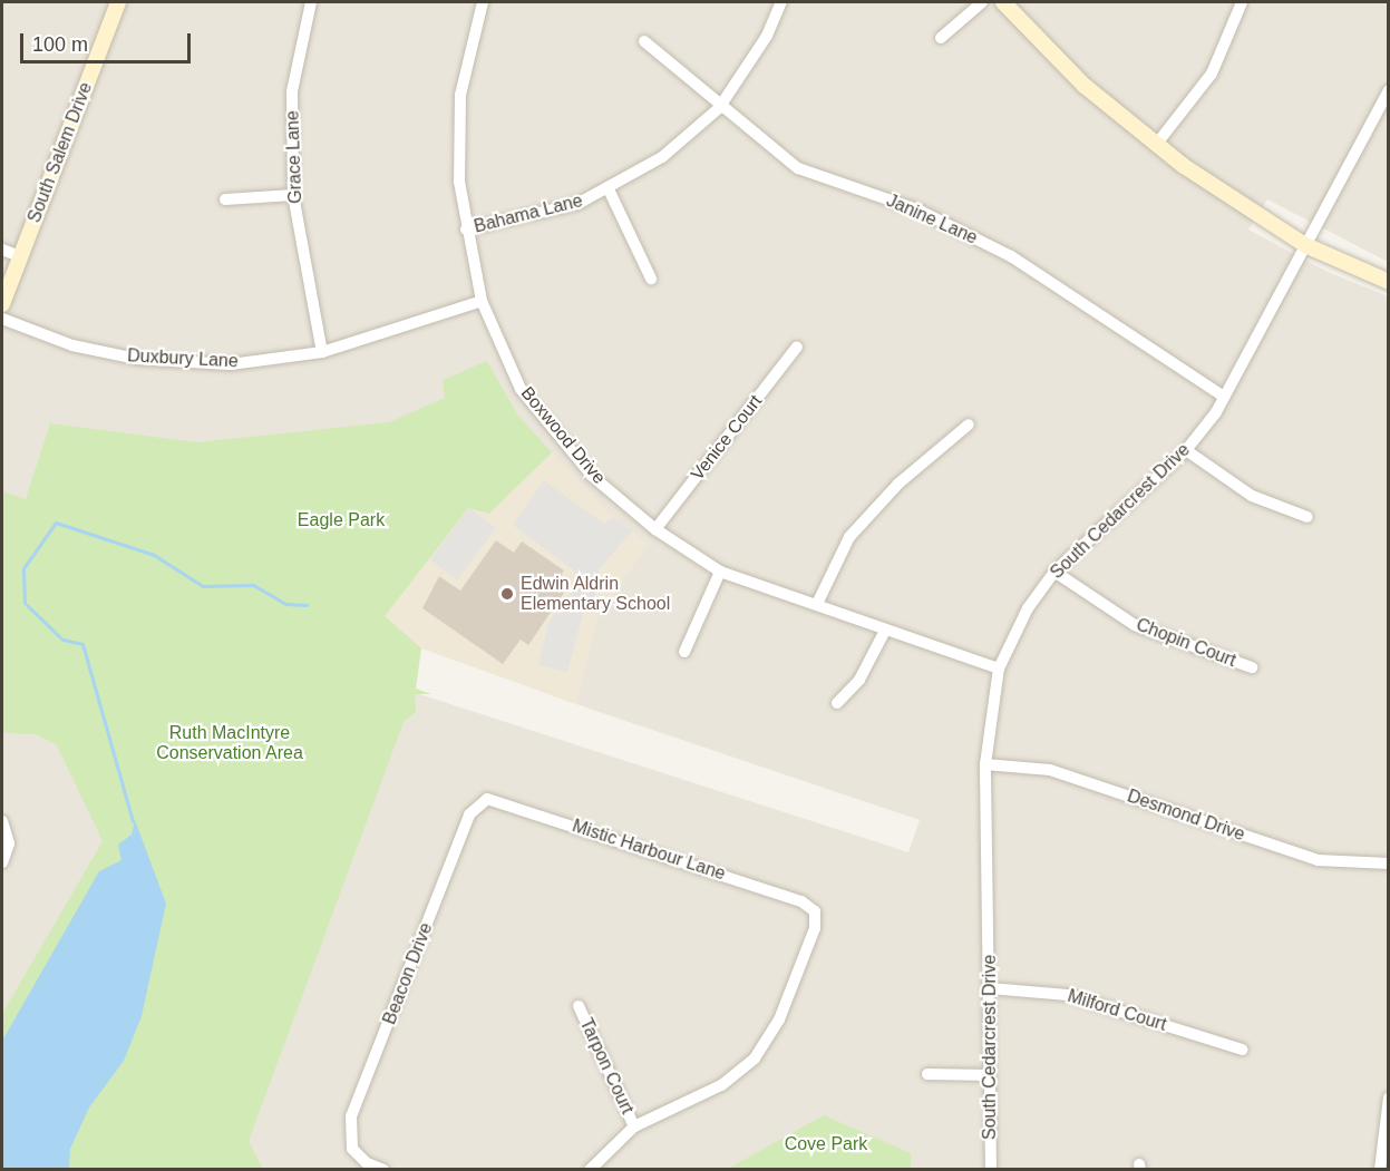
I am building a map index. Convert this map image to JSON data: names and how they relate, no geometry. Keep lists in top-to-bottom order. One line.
{"streets":{"street":["South Salem Drive","Grace Lane","Bahama Lane","Janine Lane","Duxbury Lane","Boxwood Drive","Venice Court","South Cedarcrest Drive","Chopin Court","Desmond Drive","Mistic Harbour Lane","Beacon Drive","Milford Court","Tarpon Court"]},"crossings":[["Grace Lane","Duxbury Lane"],["Bahama Lane","Janine Lane"],["Bahama Lane","Boxwood Drive"],["Janine Lane","South Cedarcrest Drive"],["Duxbury Lane","Boxwood Drive"],["Boxwood Drive","Venice Court"],["Boxwood Drive","South Cedarcrest Drive"],["South Cedarcrest Drive","Chopin Court"],["South Cedarcrest Drive","Desmond Drive"],["South Cedarcrest Drive","Milford Court"],["Mistic Harbour Lane","Beacon Drive"],["Mistic Harbour Lane","Tarpon Court"]],"parks":["Eagle Park","Ruth MacIntyre Conservation Area","Cove Park"],"places":["Edwin Aldrin Elementary School"],"scale_bar":"100 m"}
